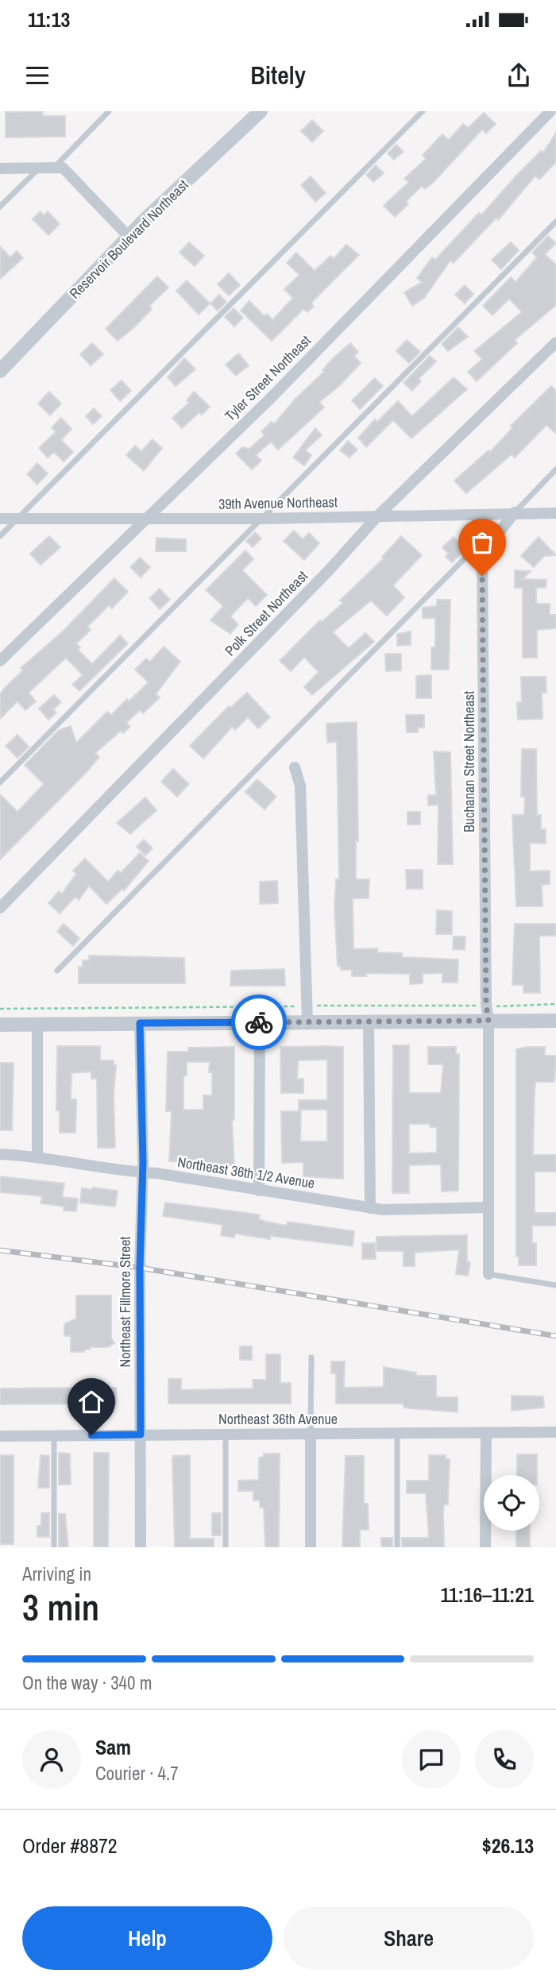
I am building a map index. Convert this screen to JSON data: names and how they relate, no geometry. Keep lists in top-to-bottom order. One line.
{"streets":{"street":["Reservoir Boulevard Northeast","Tyler Street Northeast","39th Avenue Northeast","Polk Street Northeast","Buchanan Street Northeast","Northeast 36th 1/2 Avenue","Northeast Fillmore Street","Northeast 36th Avenue"]},"crossings":[["Tyler Street Northeast","39th Avenue Northeast"],["39th Avenue Northeast","Polk Street Northeast"],["Buchanan Street Northeast","Northeast 36th 1/2 Avenue"],["Northeast 36th 1/2 Avenue","Northeast Fillmore Street"],["Northeast Fillmore Street","Northeast 36th Avenue"]],"page":{"status":"11:13","header":"Bitely","heading":["3 min","Arriving in","11:16–11:21"],"panel":["Sam","Courier · 4.7","Order #8872","$26.13"],"bar":"On the way · 340 m","buttons":["Help","Share"]}}
